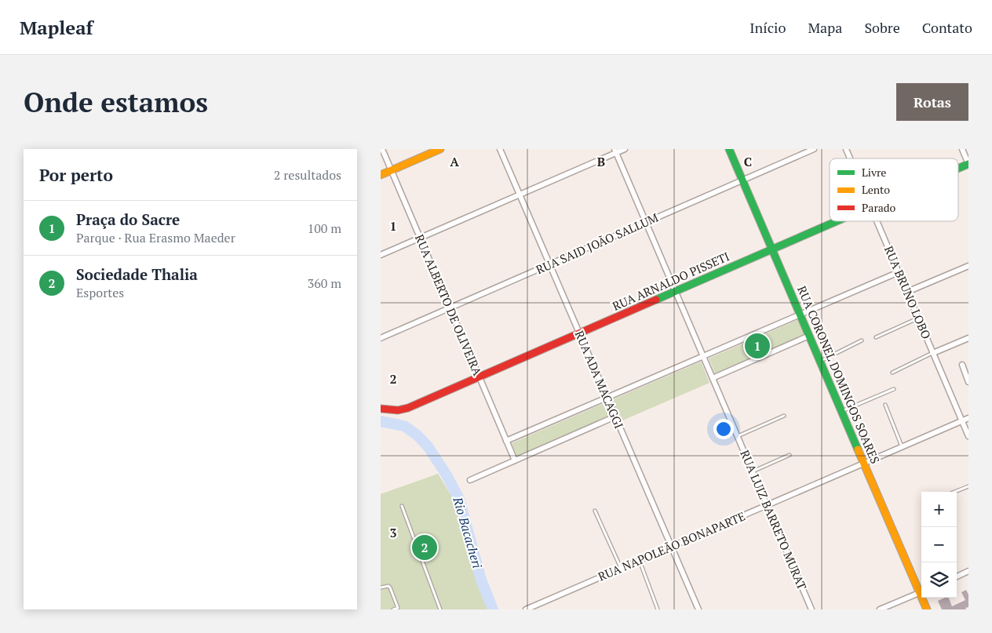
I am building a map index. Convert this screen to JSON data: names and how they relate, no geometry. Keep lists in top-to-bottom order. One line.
{"streets":{"street":["RUA SAID JOÃO SALLUM","RUA ARNALDO PISSETI","RUA BRUNO LOBO","RUA ALBERTO DE OLIVEIRA","RUA CORONEL DOMINGOS SOARES","RUA ADA MACAGGI","RUA LUIZ BARRETO MURAT","RUA NAPOLEÃO BONAPARTE"]},"crossings":[["RUA SAID JOÃO SALLUM","RUA ALBERTO DE OLIVEIRA"],["RUA SAID JOÃO SALLUM","RUA CORONEL DOMINGOS SOARES"],["RUA SAID JOÃO SALLUM","RUA ADA MACAGGI"],["RUA SAID JOÃO SALLUM","RUA LUIZ BARRETO MURAT"],["RUA ARNALDO PISSETI","RUA ALBERTO DE OLIVEIRA"],["RUA ARNALDO PISSETI","RUA CORONEL DOMINGOS SOARES"],["RUA ARNALDO PISSETI","RUA ADA MACAGGI"],["RUA ARNALDO PISSETI","RUA LUIZ BARRETO MURAT"],["RUA BRUNO LOBO","RUA NAPOLEÃO BONAPARTE"],["RUA CORONEL DOMINGOS SOARES","RUA NAPOLEÃO BONAPARTE"],["RUA ADA MACAGGI","RUA NAPOLEÃO BONAPARTE"],["RUA LUIZ BARRETO MURAT","RUA NAPOLEÃO BONAPARTE"]],"water":["Rio Bacacheri"],"legend":["Livre","Lento","Parado"],"page":{"header":"Mapleaf","nav":["Início","Mapa","Sobre","Contato"],"buttons":"Rotas","title":"Onde estamos","heading":["Por perto","2 resultados"],"list":[{"mark":"1","name":"Praça do Sacre","note":"Parque · Rua Erasmo Maeder","value":"100 m"},{"mark":"2","name":"Sociedade Thalia","note":"Esportes","value":"360 m"}],"pins":["1","2"],"map_buttons":["+","−"]},"grid":{"columns":["A","B","C"],"rows":["1","2","3"]}}
